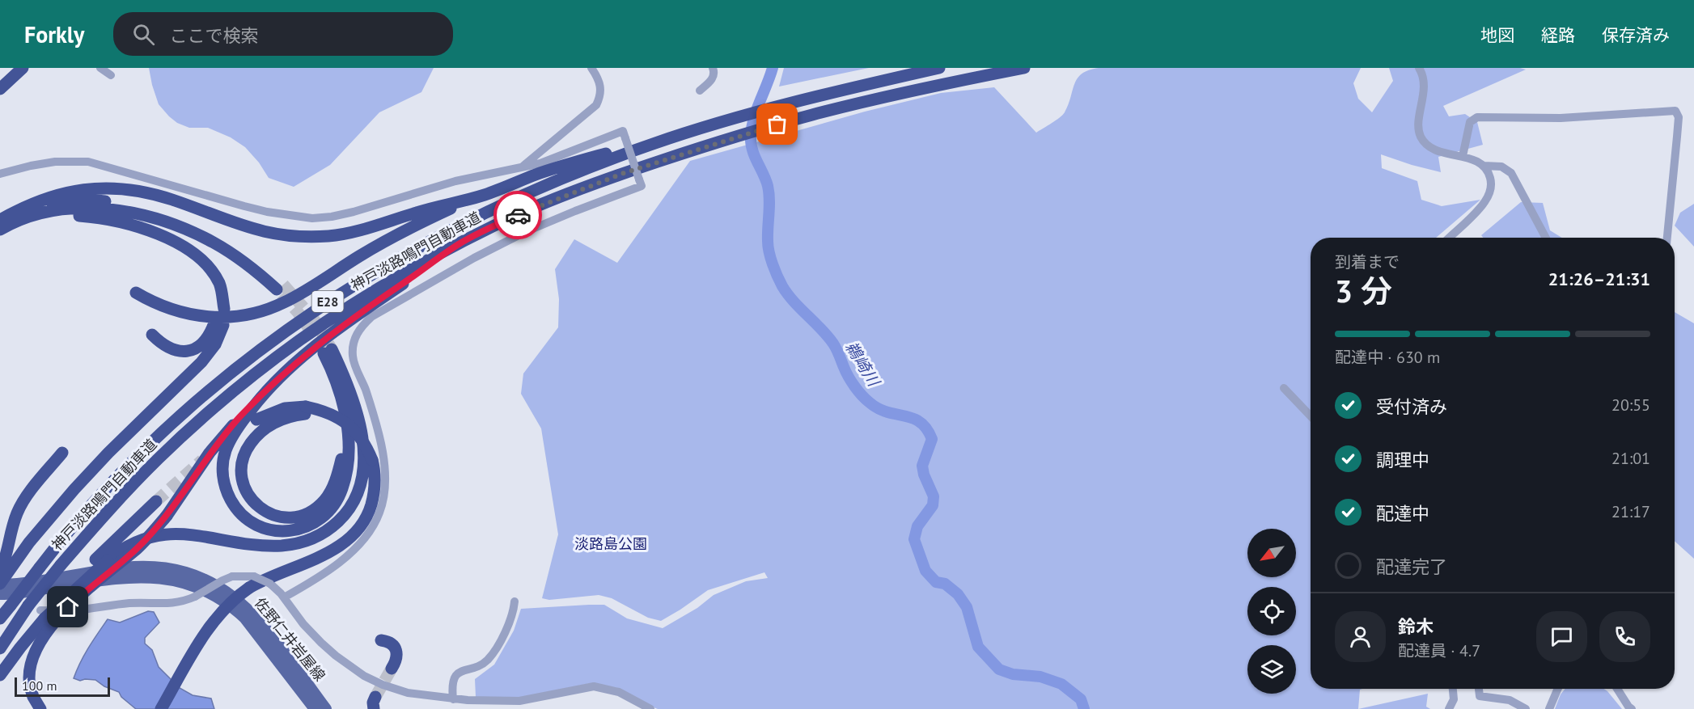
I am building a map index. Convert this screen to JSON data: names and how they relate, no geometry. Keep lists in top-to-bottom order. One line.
{"streets":{"highway":["神戸淡路鳴門自動車道","E28"],"main road":["佐野仁井岩屋線"]},"water":["鵜崎川"],"parks":["淡路島公園"],"scale_bar":"100 m","north":"bottom left","page":{"header":"Forkly","search":"ここで検索","nav":["地図","経路","保存済み"],"heading":["3 分","到着まで","21:26–21:31"],"panel":["鈴木","配達員 · 4.7"],"bar":"配達中 · 630 m","list":[["受付済み","20:55"],["調理中","21:01"],["配達中","21:17"],"配達完了"],"scale":"100 m"}}
